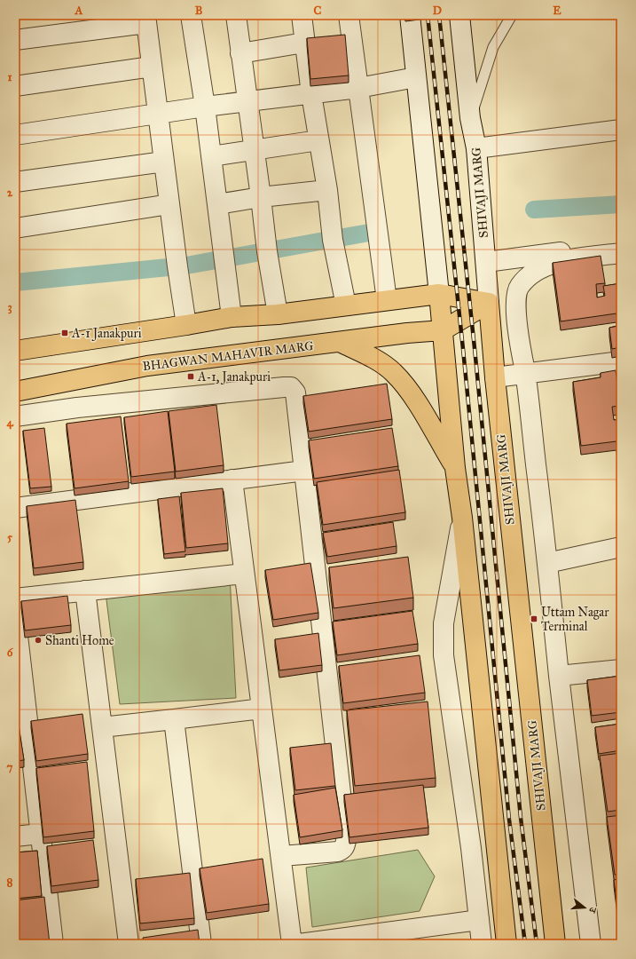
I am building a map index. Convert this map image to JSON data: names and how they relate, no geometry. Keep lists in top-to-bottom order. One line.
{"streets":{"main road":["SHIVAJI MARG","BHAGWAN MAHAVIR MARG"]},"places":{"transit":["A-1 Janakpuri","A-1, Janakpuri","Uttam Nagar Terminal"],"other":["Shanti Home"]},"north":"right","grid":{"columns":["A","B","C","D","E"],"rows":["1","2","3","4","5","6","7","8"]}}
